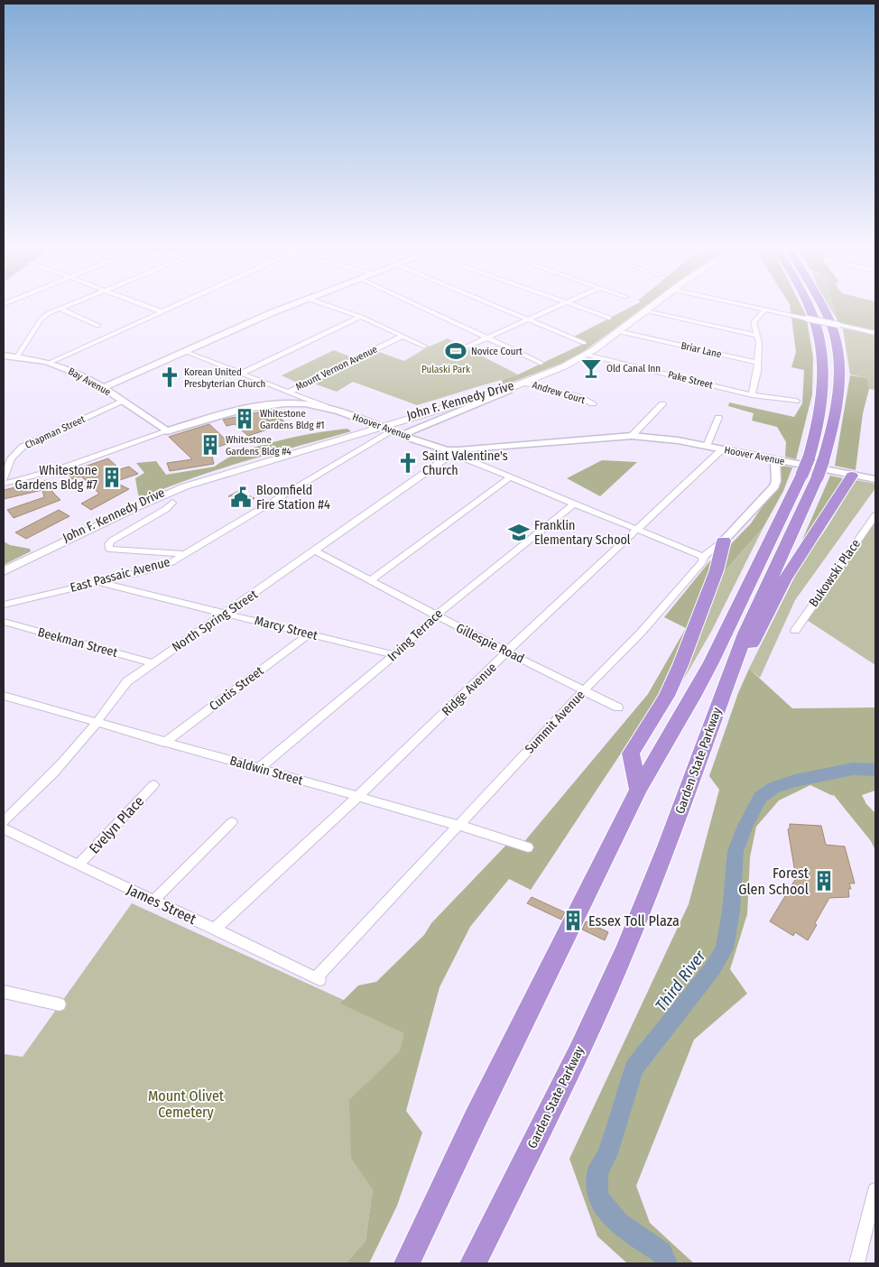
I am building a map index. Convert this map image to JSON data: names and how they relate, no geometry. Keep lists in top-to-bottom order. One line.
{"streets":{"highway":["Garden State Parkway"],"main road":["John F. Kennedy Drive"],"street":["Briar Lane","Mount Vernon Avenue","Pake Street","Bay Avenue","Andrew Court","Hoover Avenue","Chapman Street","Bukowski Place","East Passaic Avenue","North Spring Street","Marcy Street","Irving Terrace","Beekman Street","Gillespie Road","Curtis Street","Ridge Avenue","Summit Avenue","Baldwin Street","Evelyn Place","James Street"]},"crossings":[["Mount Vernon Avenue","Hoover Avenue"],["Bay Avenue","Hoover Avenue"],["Bay Avenue","Chapman Street"],["Andrew Court","John F. Kennedy Drive"],["John F. Kennedy Drive","Hoover Avenue"],["John F. Kennedy Drive","East Passaic Avenue"],["Hoover Avenue","East Passaic Avenue"],["Hoover Avenue","North Spring Street"],["Hoover Avenue","Ridge Avenue"],["Hoover Avenue","Summit Avenue"],["East Passaic Avenue","Marcy Street"],["North Spring Street","Marcy Street"],["North Spring Street","Beekman Street"],["North Spring Street","Gillespie Road"],["North Spring Street","Baldwin Street"],["Marcy Street","Irving Terrace"],["Marcy Street","Curtis Street"],["Irving Terrace","Gillespie Road"],["Irving Terrace","Baldwin Street"],["Gillespie Road","Ridge Avenue"],["Gillespie Road","Summit Avenue"],["Curtis Street","Baldwin Street"],["Ridge Avenue","Baldwin Street"],["Ridge Avenue","James Street"],["Summit Avenue","Baldwin Street"],["Summit Avenue","James Street"],["Evelyn Place","James Street"]],"water":["Third River"],"parks":["Pulaski Park","Mount Olivet Cemetery"],"places":{"sports":["Novice Court"],"bar":["Old Canal Inn"],"church":["Korean United Presbyterian Church","Saint Valentine's Church"],"building":["Whitestone Gardens Bldg #1","Whitestone Gardens Bldg #4","Whitestone Gardens Bldg #7","Forest Glen School","Essex Toll Plaza"],"public building":["Bloomfield Fire Station #4"],"school or university":["Franklin Elementary School"]}}
